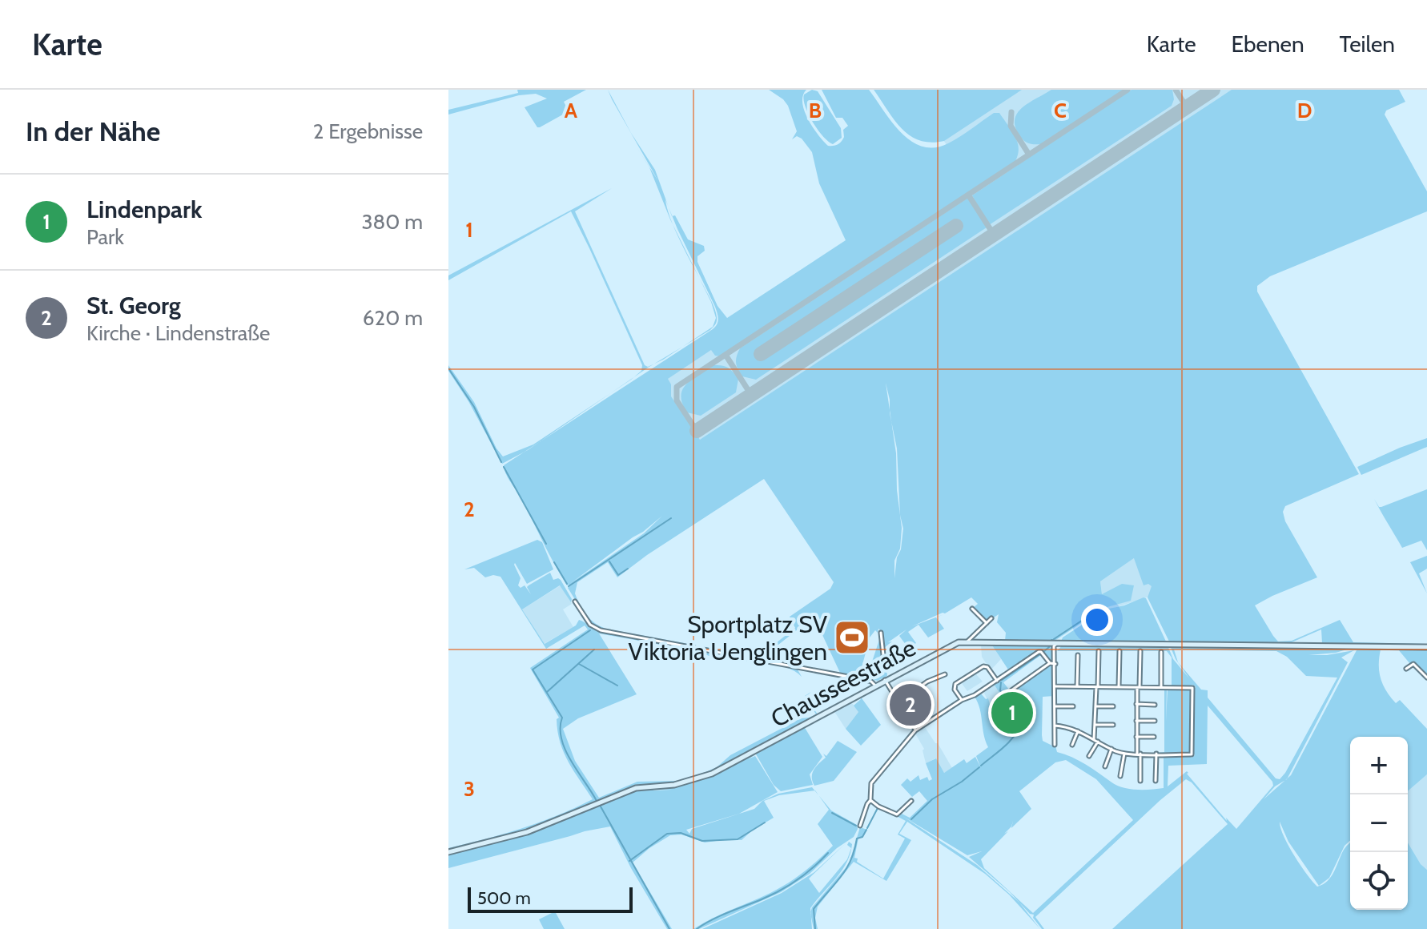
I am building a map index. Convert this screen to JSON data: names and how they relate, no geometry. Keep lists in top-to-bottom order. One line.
{"streets":{"main road":["Chausseestraße"]},"places":{"sports":["Sportplatz SV Viktoria Uenglingen"]},"scale_bar":"500 m","page":{"header":"Karte","nav":["Karte","Ebenen","Teilen"],"heading":["In der Nähe","2 Ergebnisse"],"list":[{"mark":"1","name":"Lindenpark","note":"Park","value":"380 m"},{"mark":"2","name":"St. Georg","note":"Kirche · Lindenstraße","value":"620 m"}],"pins":["2","1"],"map_buttons":["+","−"],"scale":"500 m"},"grid":{"columns":["A","B","C","D"],"rows":["1","2","3"]}}
